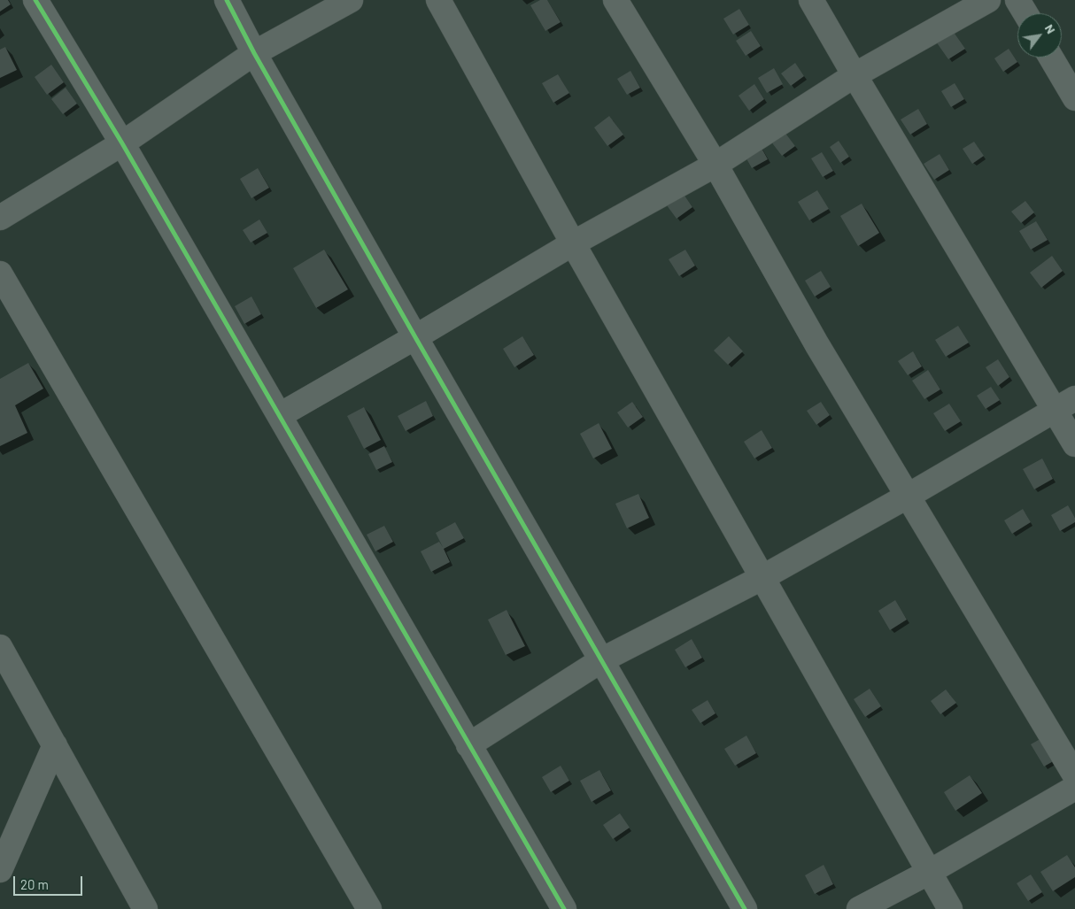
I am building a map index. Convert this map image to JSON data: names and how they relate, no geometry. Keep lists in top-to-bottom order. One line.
{"scale_bar":"20 m","north":"top right"}
